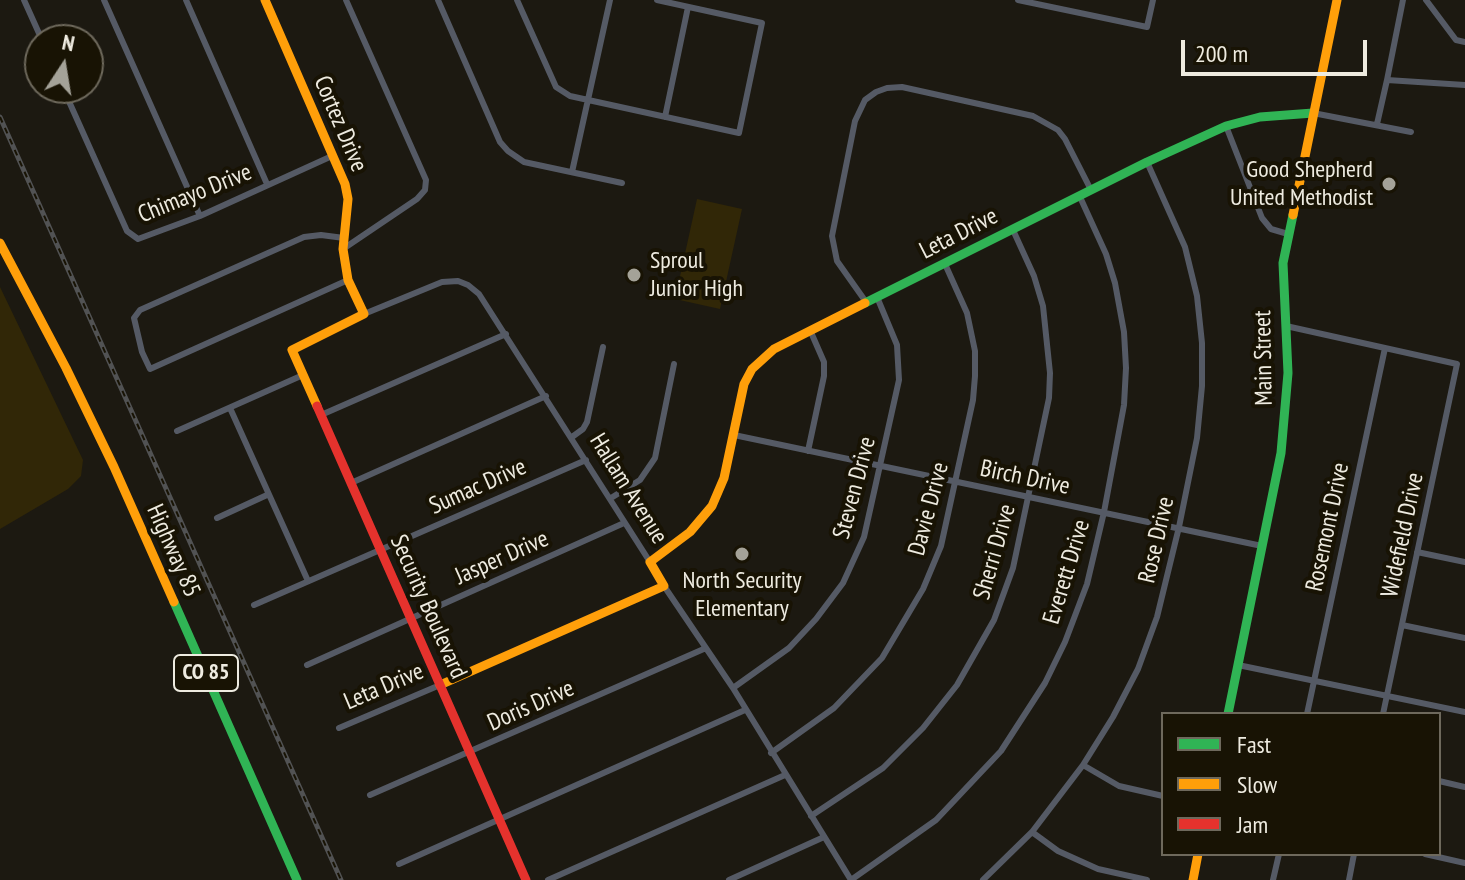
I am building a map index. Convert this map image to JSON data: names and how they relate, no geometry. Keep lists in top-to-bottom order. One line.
{"streets":{"street":["Cortez Drive","Chimayo Drive","Leta Drive","Main Street","Birch Drive","Sumac Drive","Steven Drive","Hallam Avenue","Davie Drive","Rosemont Drive","Widefield Drive","Rose Drive","Highway 85","Sherri Drive","Jasper Drive","Everett Drive","Security Boulevard","CO 85","Doris Drive"]},"crossings":[["Cortez Drive","Chimayo Drive"],["Cortez Drive","Hallam Avenue"],["Leta Drive","Main Street"],["Leta Drive","Birch Drive"],["Leta Drive","Steven Drive"],["Leta Drive","Hallam Avenue"],["Leta Drive","Davie Drive"],["Leta Drive","Rose Drive"],["Leta Drive","Sherri Drive"],["Leta Drive","Everett Drive"],["Leta Drive","Security Boulevard"],["Main Street","Birch Drive"],["Birch Drive","Steven Drive"],["Birch Drive","Davie Drive"],["Birch Drive","Rose Drive"],["Birch Drive","Sherri Drive"],["Birch Drive","Everett Drive"],["Sumac Drive","Hallam Avenue"],["Sumac Drive","Security Boulevard"],["Steven Drive","Hallam Avenue"],["Hallam Avenue","Davie Drive"],["Hallam Avenue","Sherri Drive"],["Hallam Avenue","Jasper Drive"],["Hallam Avenue","Everett Drive"],["Hallam Avenue","Security Boulevard"],["Hallam Avenue","Doris Drive"],["Rosemont Drive","Widefield Drive"],["Jasper Drive","Security Boulevard"],["Security Boulevard","Doris Drive"]],"places":["Good Shepherd United Methodist","Sproul Junior High","North Security Elementary"],"legend":["Fast","Slow","Jam"],"scale_bar":"200 m","north":"top"}
